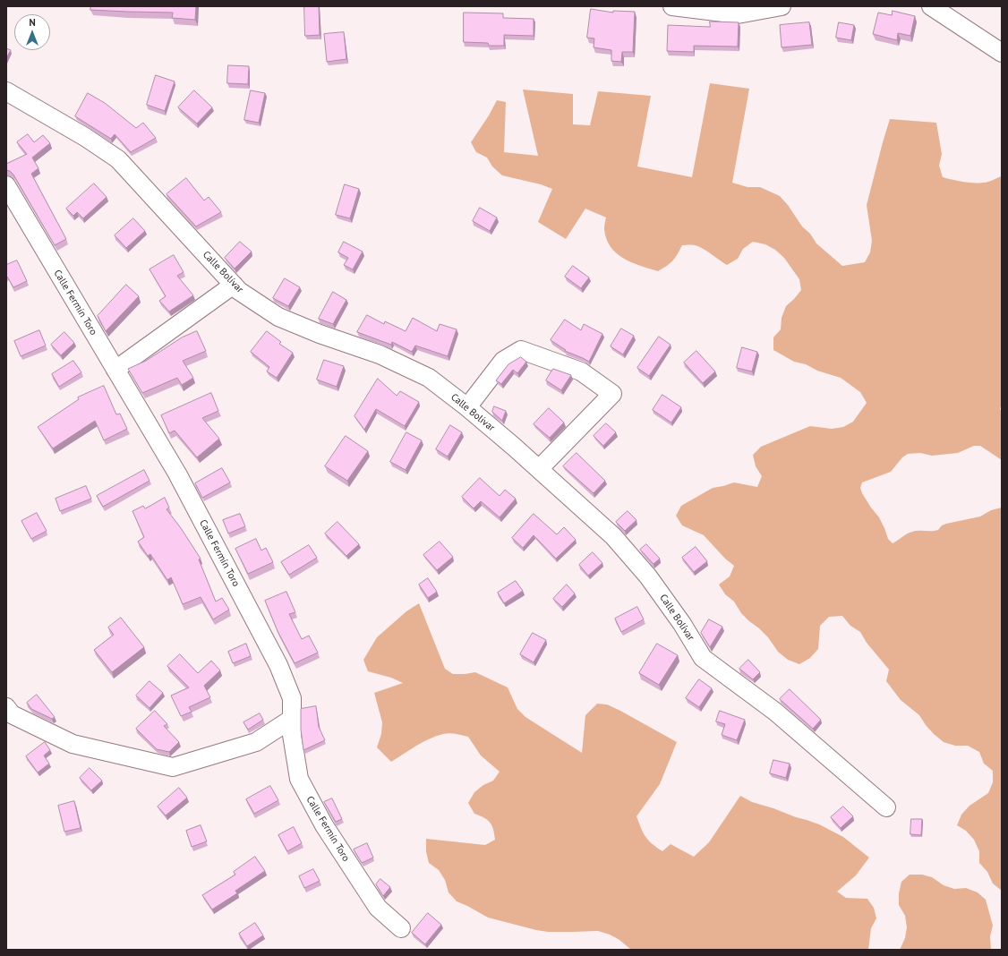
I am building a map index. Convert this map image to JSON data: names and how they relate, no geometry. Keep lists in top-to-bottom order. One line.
{"streets":{"street":["Calle Bolívar","Calle Fermín Toro"]},"north":"top"}
